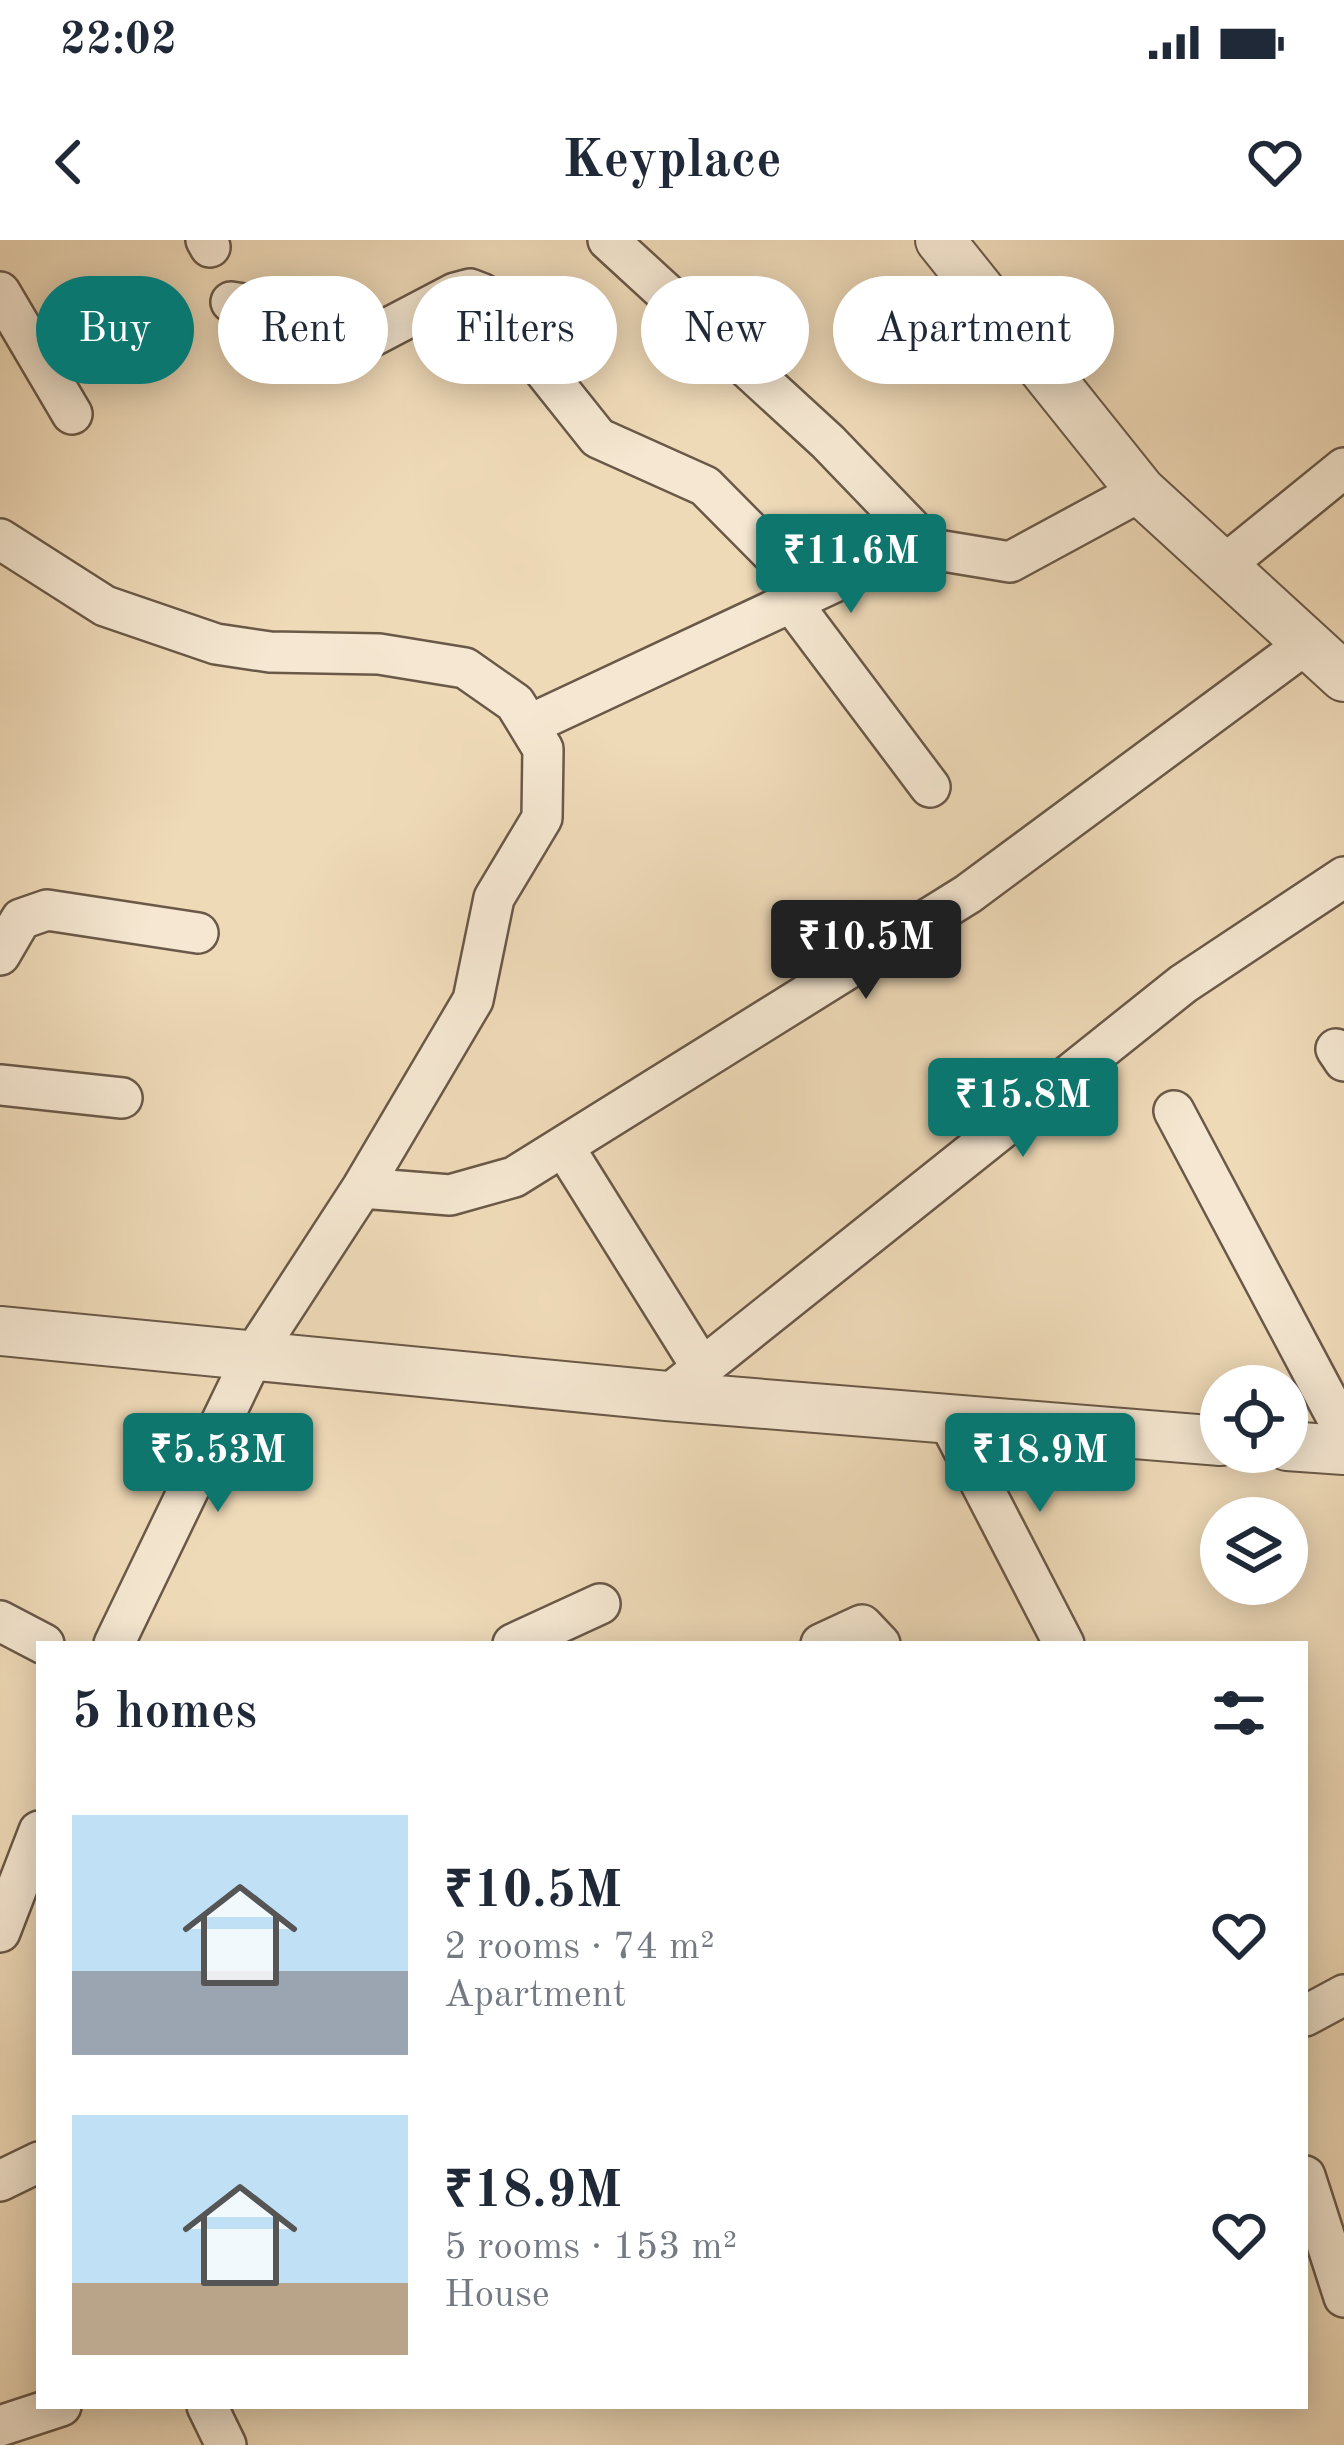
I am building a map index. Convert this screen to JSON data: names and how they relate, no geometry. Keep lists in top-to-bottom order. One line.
{"page":{"status":"22:02","header":"Keyplace","chip":["Buy","Rent","Filters","New","Apartment"],"price":["₹11.6M","₹10.5M","₹15.8M","₹5.53M","₹18.9M"],"heading":"5 homes","list":[{"name":"₹10.5M","note":"2 rooms · 74 m² · Apartment"},{"name":"₹18.9M","note":"5 rooms · 153 m² · House"}]}}
